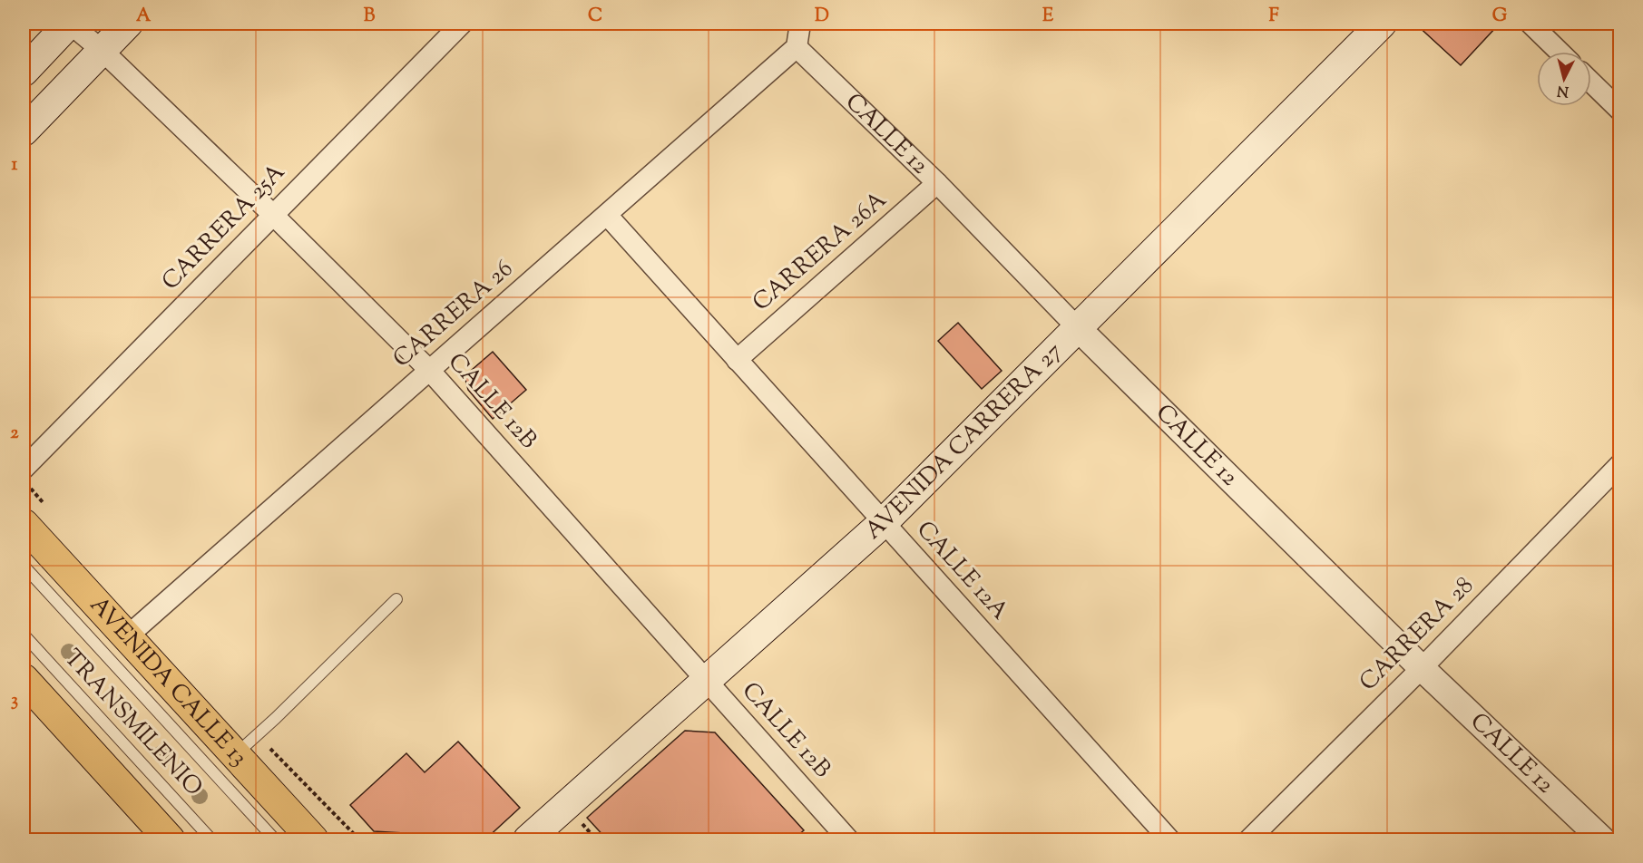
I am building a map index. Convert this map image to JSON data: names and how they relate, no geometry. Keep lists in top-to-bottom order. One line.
{"streets":{"main road":["AVENIDA CARRERA 27","AVENIDA CALLE 13"],"street":["CALLE 12","CARRERA 25A","CARRERA 26A","CARRERA 26","CALLE 12B","CALLE 12A","CARRERA 28"],"lane":["TRANSMILENIO"]},"crossings":[["CALLE 12","CARRERA 26A"],["CALLE 12","CARRERA 26"],["CALLE 12","AVENIDA CARRERA 27"],["CALLE 12","CARRERA 28"],["CARRERA 25A","CALLE 12B"],["CARRERA 26A","CALLE 12A"],["CARRERA 26","CALLE 12B"],["CARRERA 26","CALLE 12A"],["CARRERA 26","AVENIDA CALLE 13"],["CALLE 12B","AVENIDA CARRERA 27"],["AVENIDA CARRERA 27","CALLE 12A"]],"north":"bottom","grid":{"columns":["A","B","C","D","E","F","G"],"rows":["1","2","3"]}}
